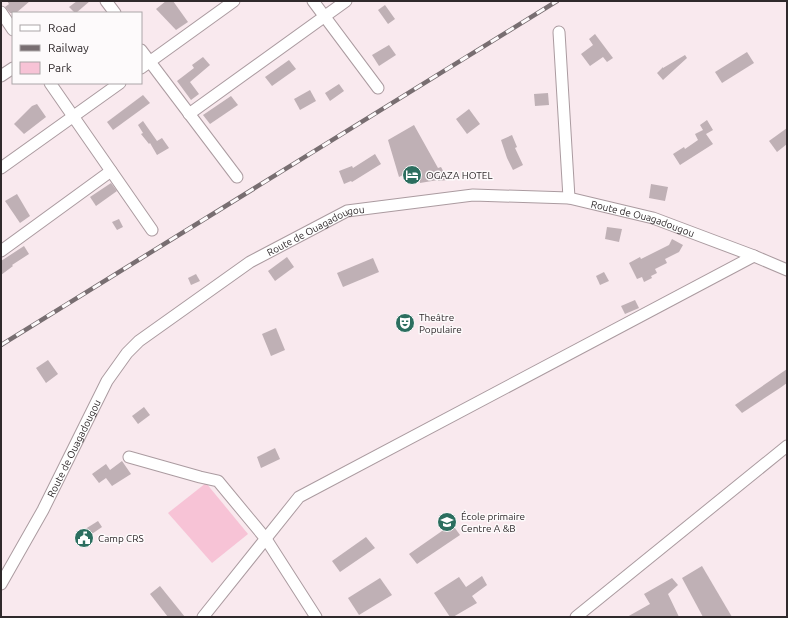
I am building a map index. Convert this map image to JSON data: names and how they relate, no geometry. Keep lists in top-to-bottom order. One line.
{"streets":{"street":["Route de Ouagadougou"]},"places":{"hotel":["OGAZA HOTEL"],"theatre":["Theâtre Populaire"],"school or university":["École primaire Centre A &B"],"public building":["Camp CRS"]},"legend":["Road","Railway","Park"]}
